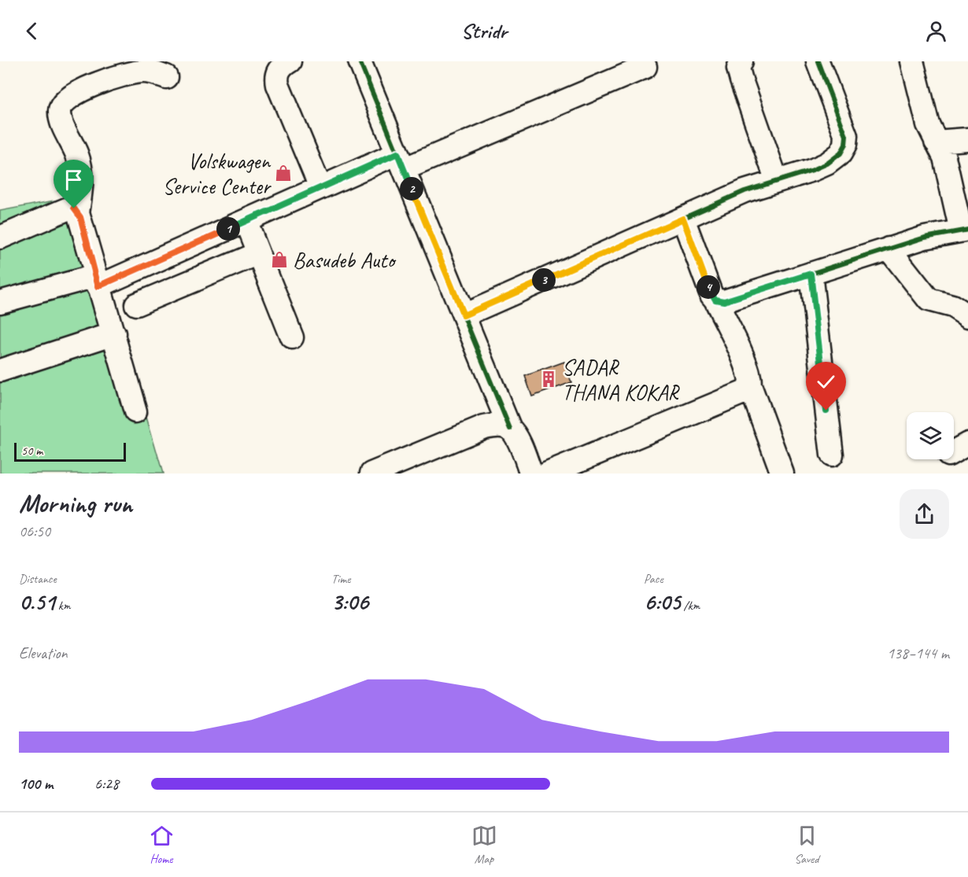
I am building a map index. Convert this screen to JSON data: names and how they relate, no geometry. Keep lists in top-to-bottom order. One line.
{"places":{"shop":["Volskwagen Service Center","Basudeb Auto"],"building":["SADAR THANA KOKAR"]},"scale_bar":"50 m","page":{"header":"Stridr","pins":["2","1","3","4"],"scale":"50 m","heading":["Morning run","06:50"],"stats":[["Distance","0.51 km"],["Time","3:06"],["Pace","6:05 /km"]],"chart":["Elevation","138–144 m"],"list":[{"name":"100 m","note":"6:28"}],"tabs":["Home","Map","Saved"]}}
